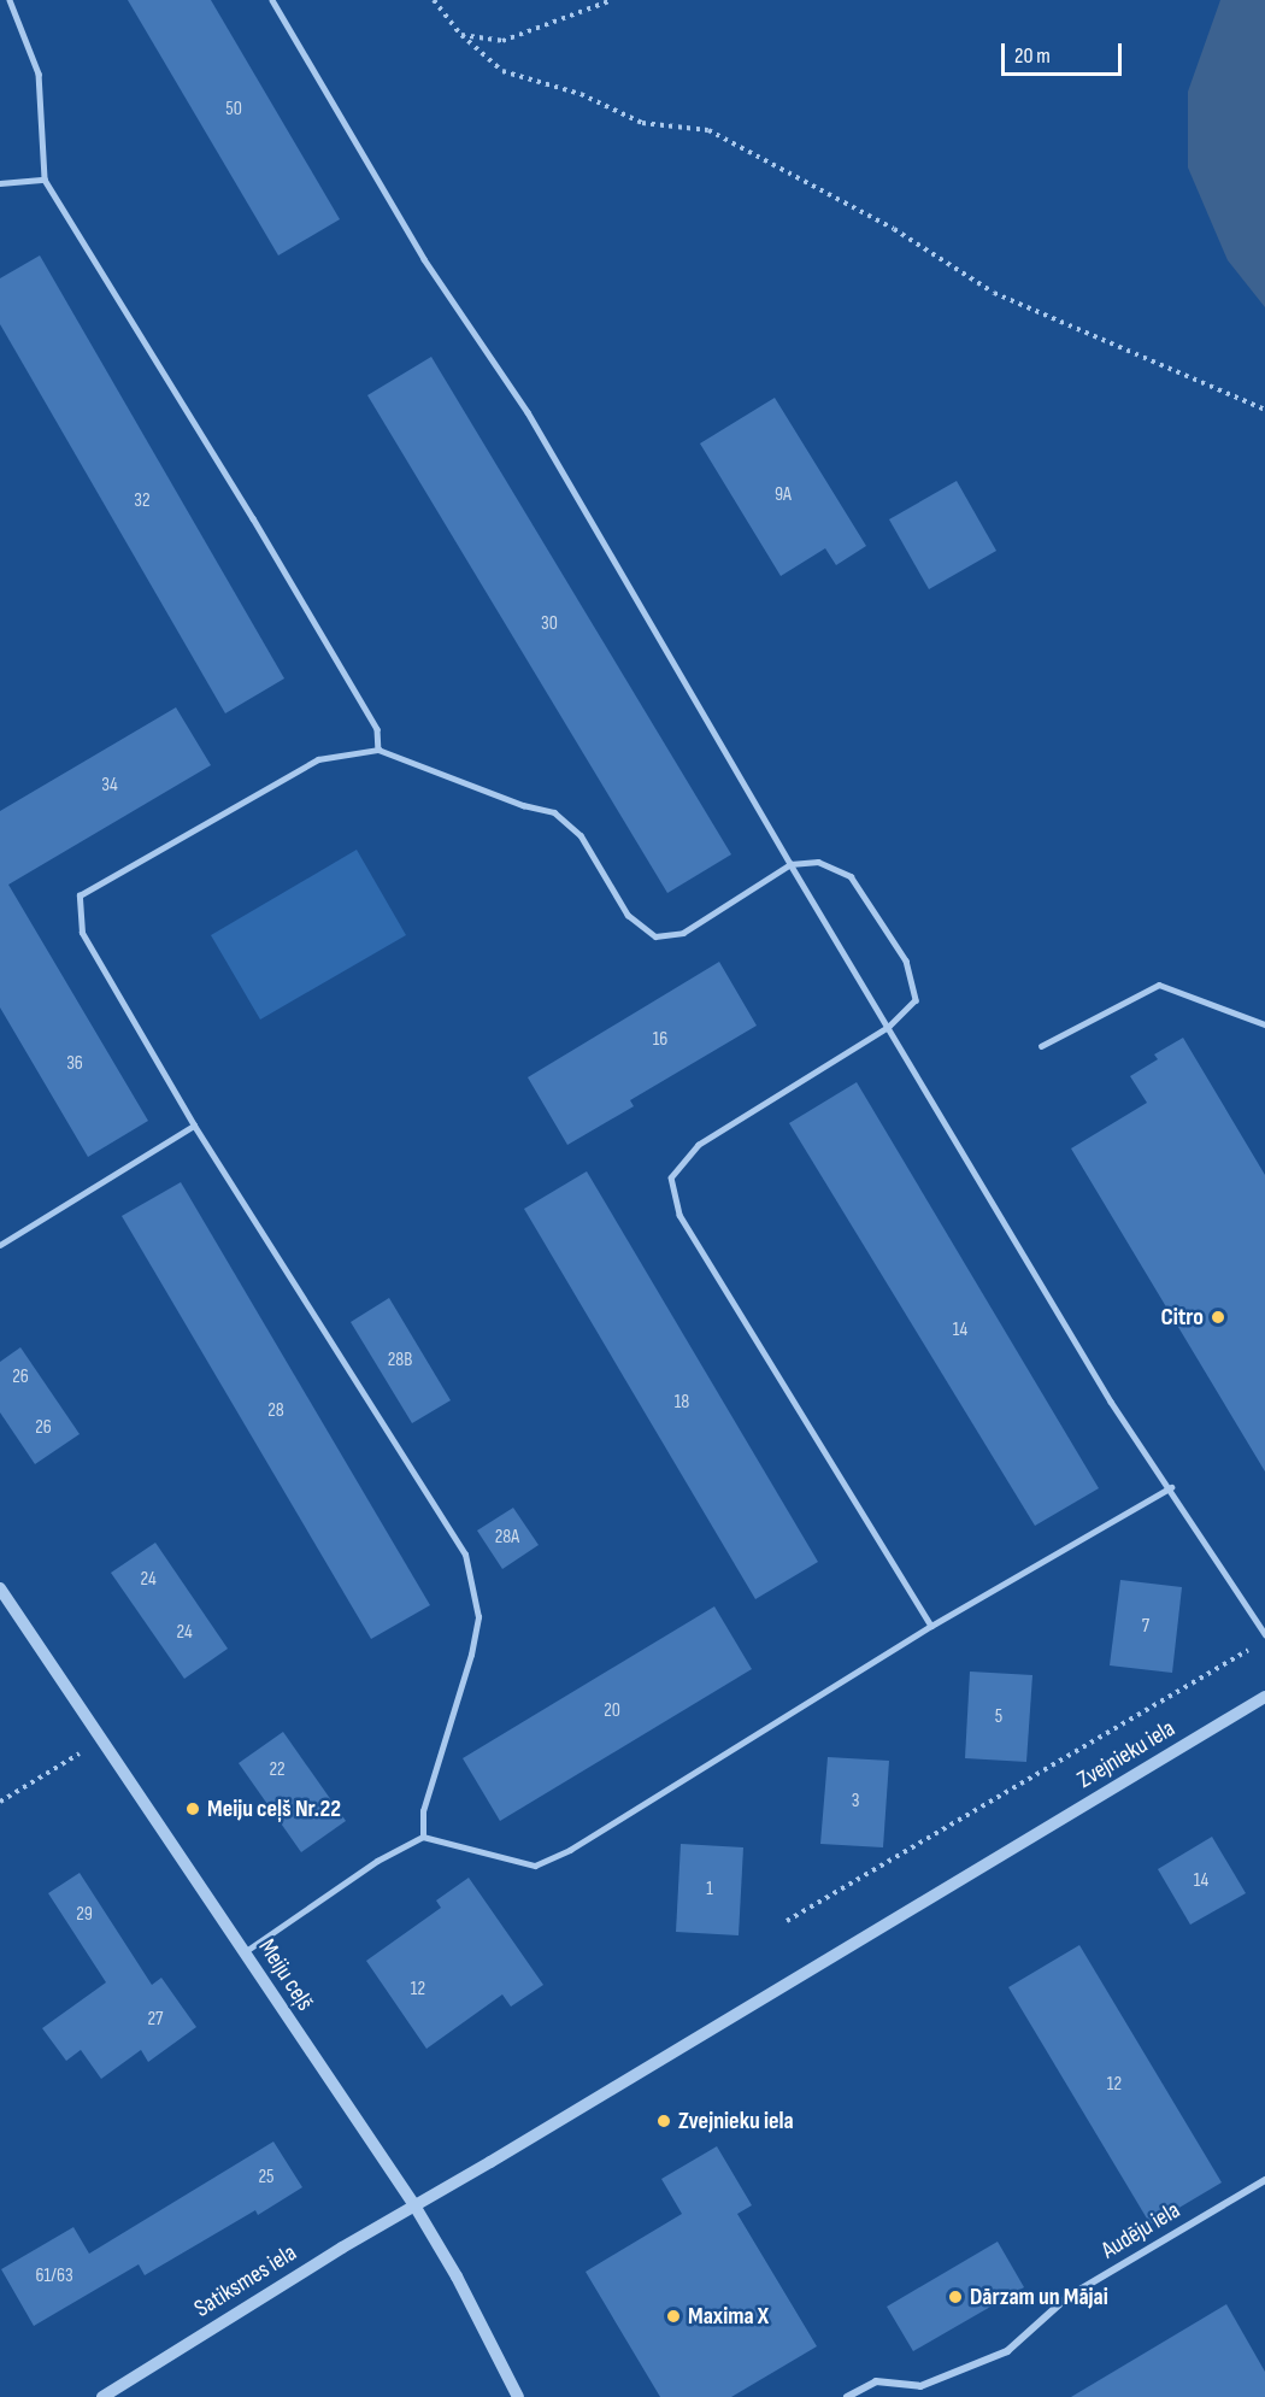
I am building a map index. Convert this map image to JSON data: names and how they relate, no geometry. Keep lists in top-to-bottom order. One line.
{"streets":{"street":["Zvejnieku iela","Meiju ceļš","Audēju iela","Satiksmes iela"]},"crossings":[["Zvejnieku iela","Meiju ceļš"],["Zvejnieku iela","Satiksmes iela"],["Meiju ceļš","Satiksmes iela"]],"places":["Citro","Meiju ceļš Nr.22","Zvejnieku iela","Dārzam un Mājai","Maxima X"],"house_numbers":["50","9A","32","30","34","16","36","14","28B","26","18","28","26","28A","24","7","24","20","5","22","3","14","1","29","12","27","12","25","61/63"],"scale_bar":"20 m"}
